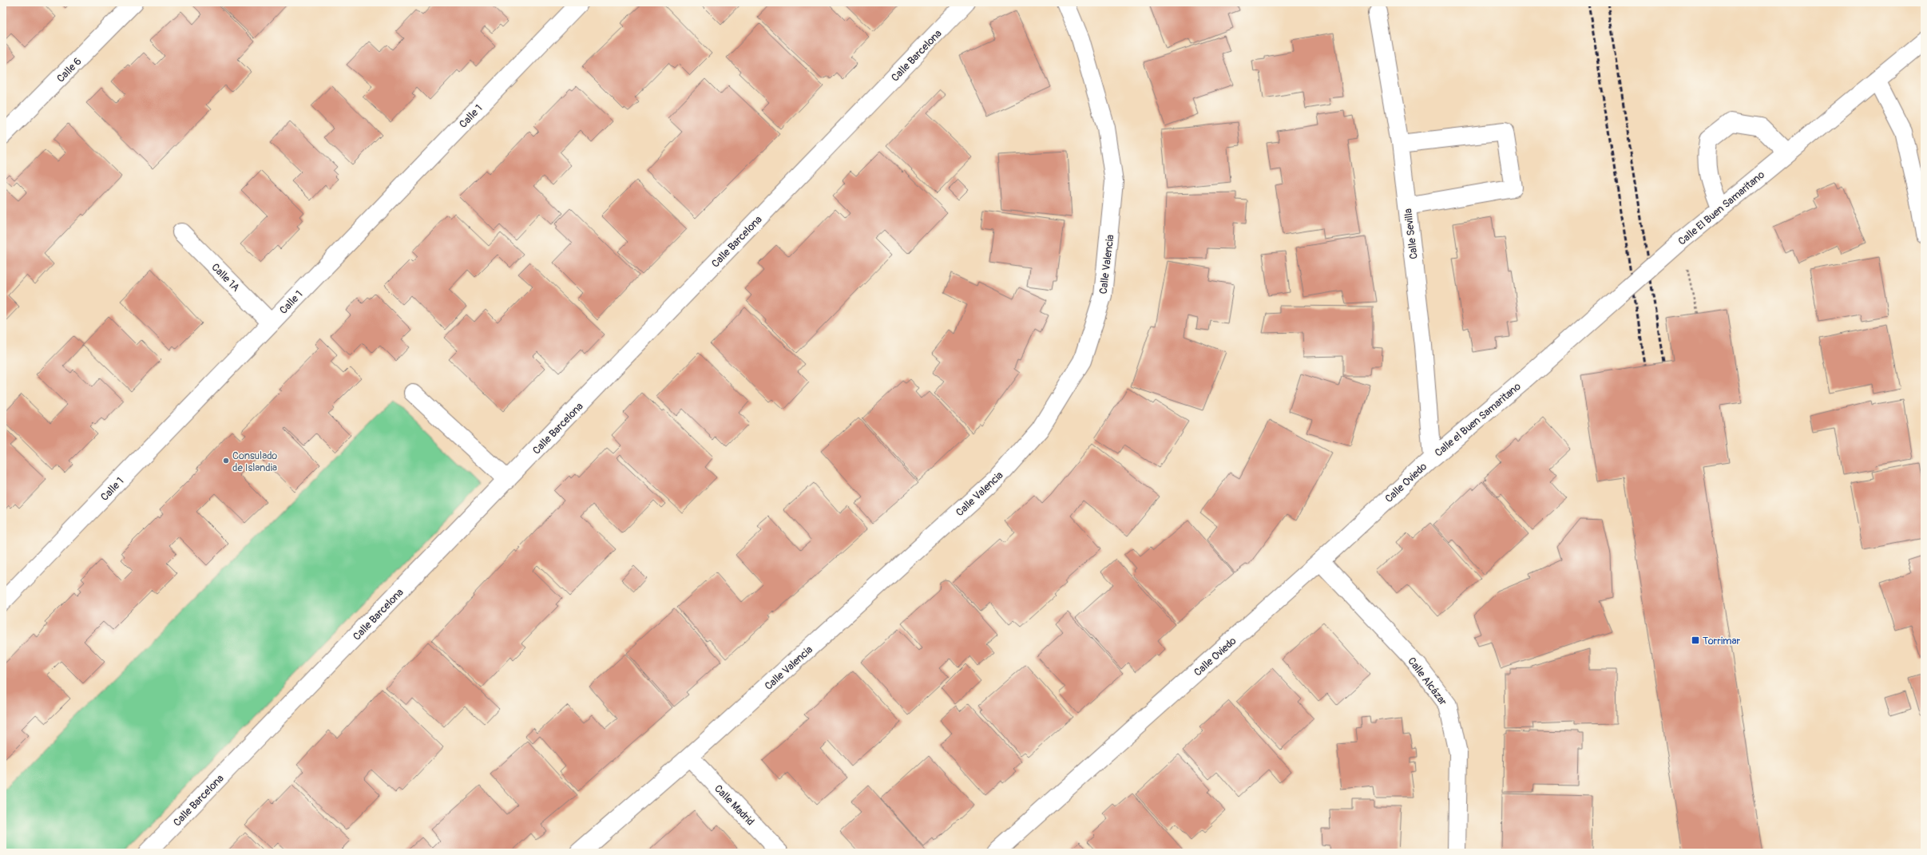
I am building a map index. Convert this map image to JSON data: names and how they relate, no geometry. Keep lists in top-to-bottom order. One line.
{"streets":{"street":["Calle Barcelona","Calle 6","Calle 1","Calle El Buen Samaritano","Calle Sevilla","Calle Valencia","Calle 1A","Calle el Buen Samaritano","Calle Oviedo","Calle Alcázar","Calle Madrid"]},"crossings":[["Calle 1","Calle 1A"],["Calle El Buen Samaritano","Calle el Buen Samaritano"],["Calle Sevilla","Calle el Buen Samaritano"],["Calle Sevilla","Calle Oviedo"],["Calle Valencia","Calle Madrid"],["Calle el Buen Samaritano","Calle Oviedo"],["Calle Oviedo","Calle Alcázar"]],"places":{"other":["Consulado de Islandia"],"transit":["Torrimar"]}}
